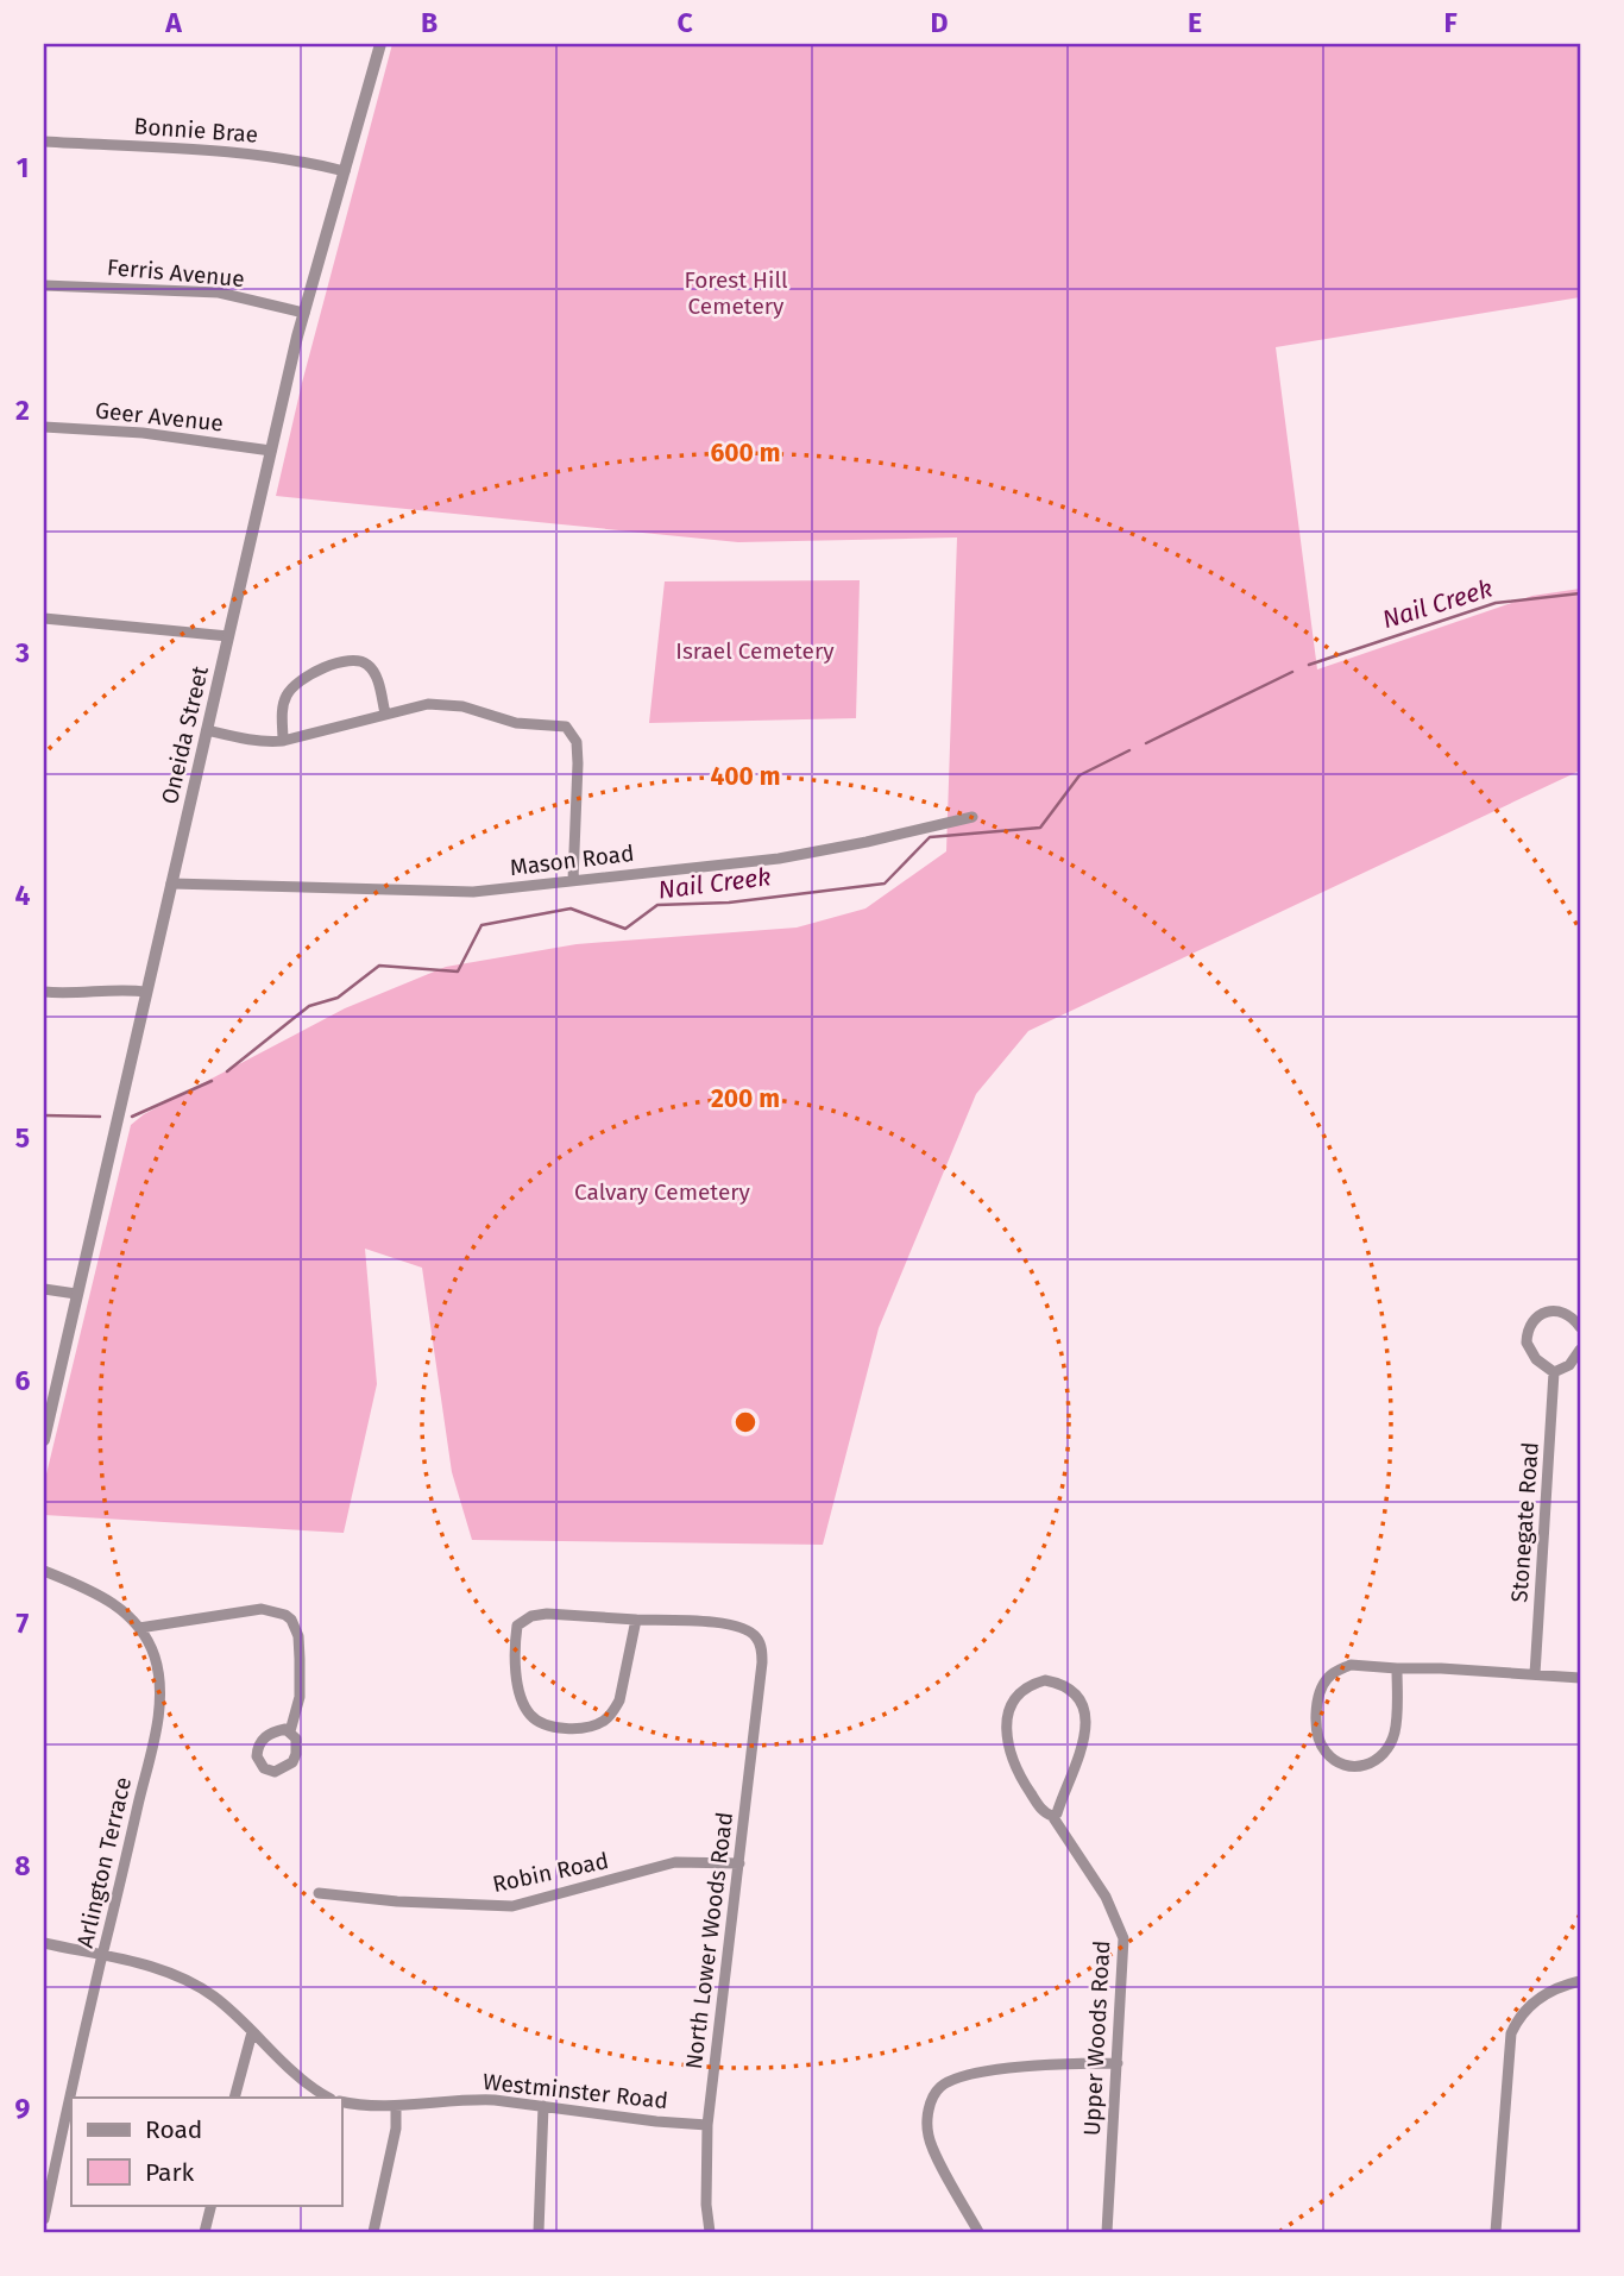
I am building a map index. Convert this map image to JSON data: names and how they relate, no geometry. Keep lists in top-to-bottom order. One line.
{"streets":{"street":["Bonnie Brae","Ferris Avenue","Geer Avenue","Oneida Street","Mason Road","Stonegate Road","Arlington Terrace","Robin Road","North Lower Woods Road","Upper Woods Road","Westminster Road"]},"crossings":[["Bonnie Brae","Oneida Street"],["Ferris Avenue","Oneida Street"],["Geer Avenue","Oneida Street"],["Oneida Street","Mason Road"],["Robin Road","North Lower Woods Road"],["North Lower Woods Road","Westminster Road"]],"water":["Nail Creek"],"parks":["Forest Hill Cemetery","Israel Cemetery","Calvary Cemetery"],"legend":["Road","Park"],"grid":{"columns":["A","B","C","D","E","F"],"rows":["1","2","3","4","5","6","7","8","9"]},"rings":["600 m","400 m","200 m"]}
